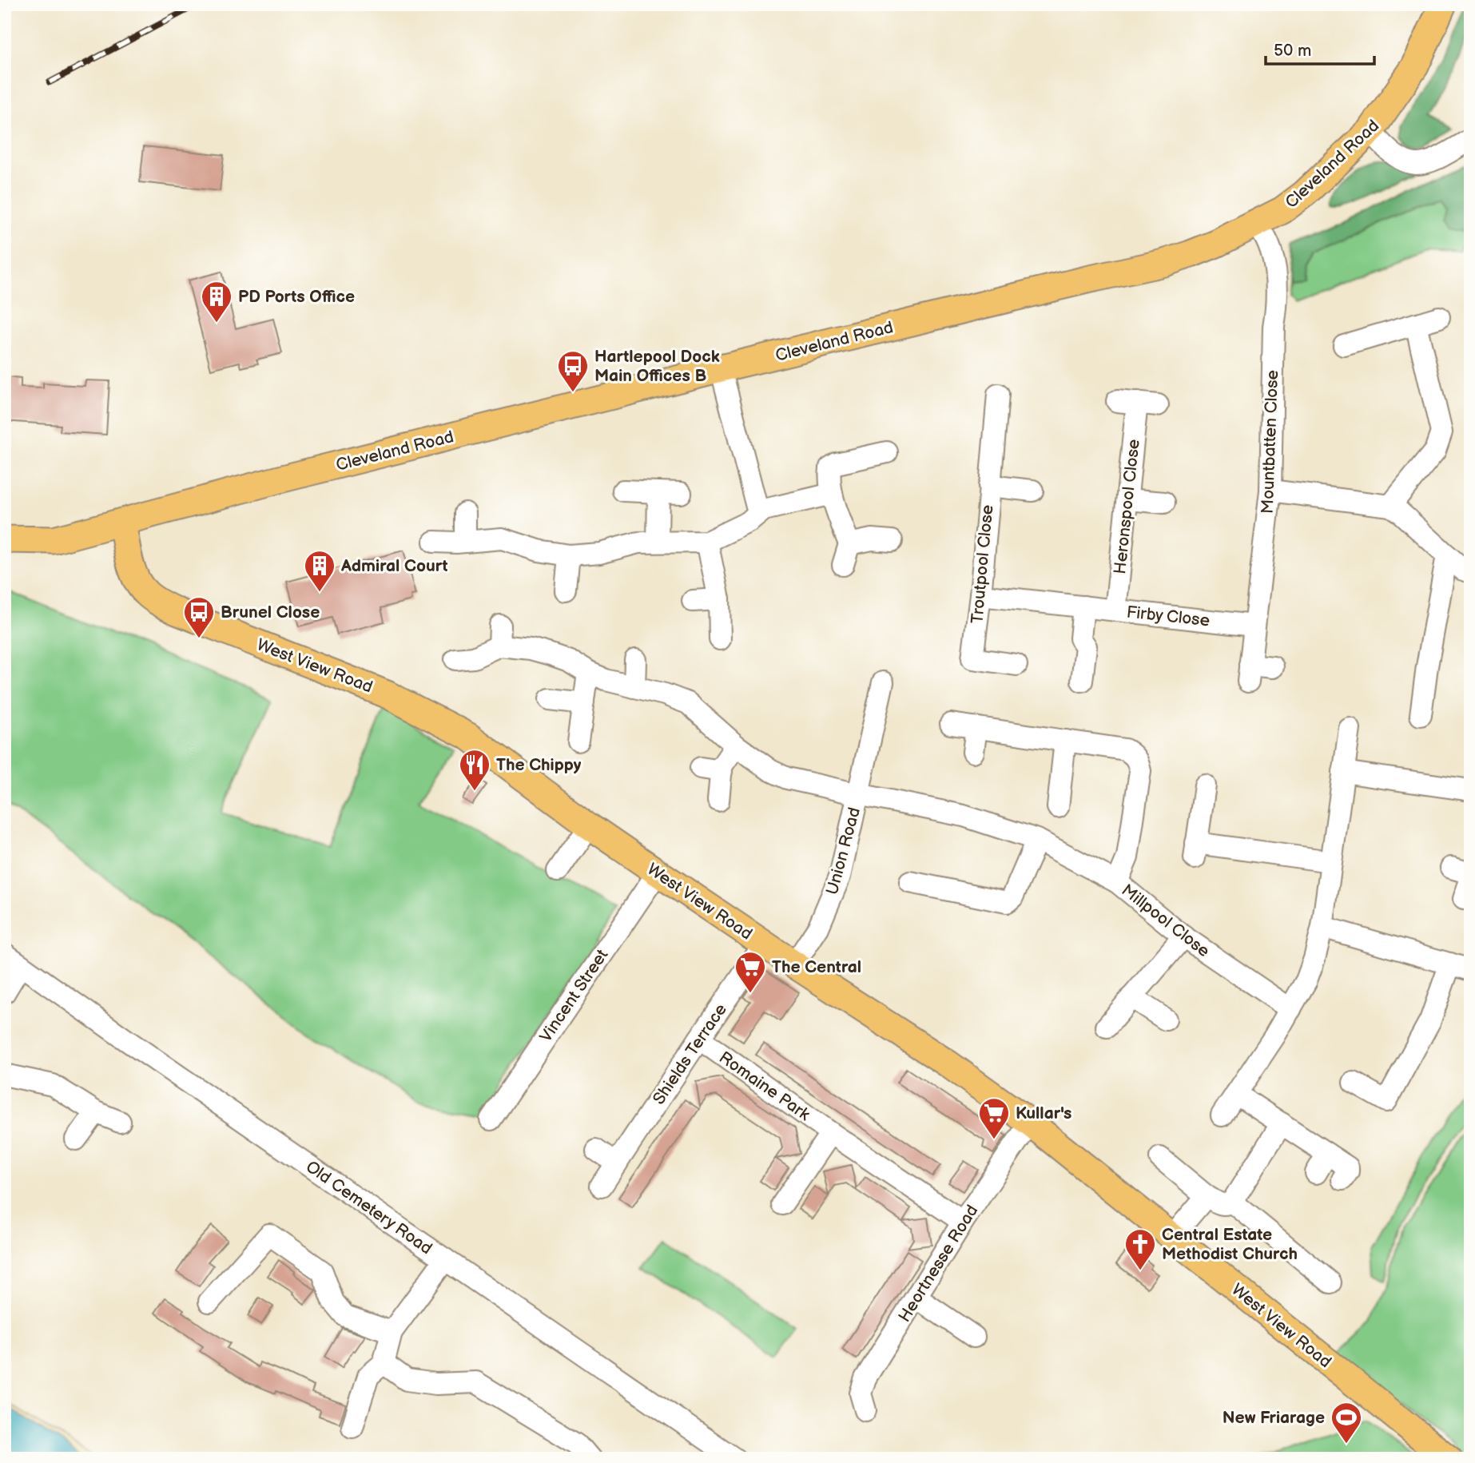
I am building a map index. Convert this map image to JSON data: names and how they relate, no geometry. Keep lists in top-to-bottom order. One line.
{"streets":{"main road":["Cleveland Road","West View Road"],"street":["Mountbatten Close","Heronspool Close","Troutpool Close","Firby Close","Union Road","Millpool Close","Vincent Street","Shields Terrace","Romaine Park","Old Cemetery Road","Heortnesse Road"]},"crossings":[["Cleveland Road","Mountbatten Close"],["Cleveland Road","West View Road"],["Mountbatten Close","Firby Close"],["Heronspool Close","Firby Close"],["Troutpool Close","Firby Close"],["West View Road","Union Road"],["West View Road","Vincent Street"],["West View Road","Shields Terrace"],["West View Road","Heortnesse Road"],["Union Road","Millpool Close"],["Shields Terrace","Romaine Park"],["Romaine Park","Heortnesse Road"]],"places":{"building":["PD Ports Office","Admiral Court"],"bus stop":["Hartlepool Dock Main Offices B","Brunel Close"],"restaurant":["The Chippy"],"supermarket":["The Central","Kullar's"],"church":["Central Estate Methodist Church"],"sports":["New Friarage"]},"scale_bar":"50 m"}
